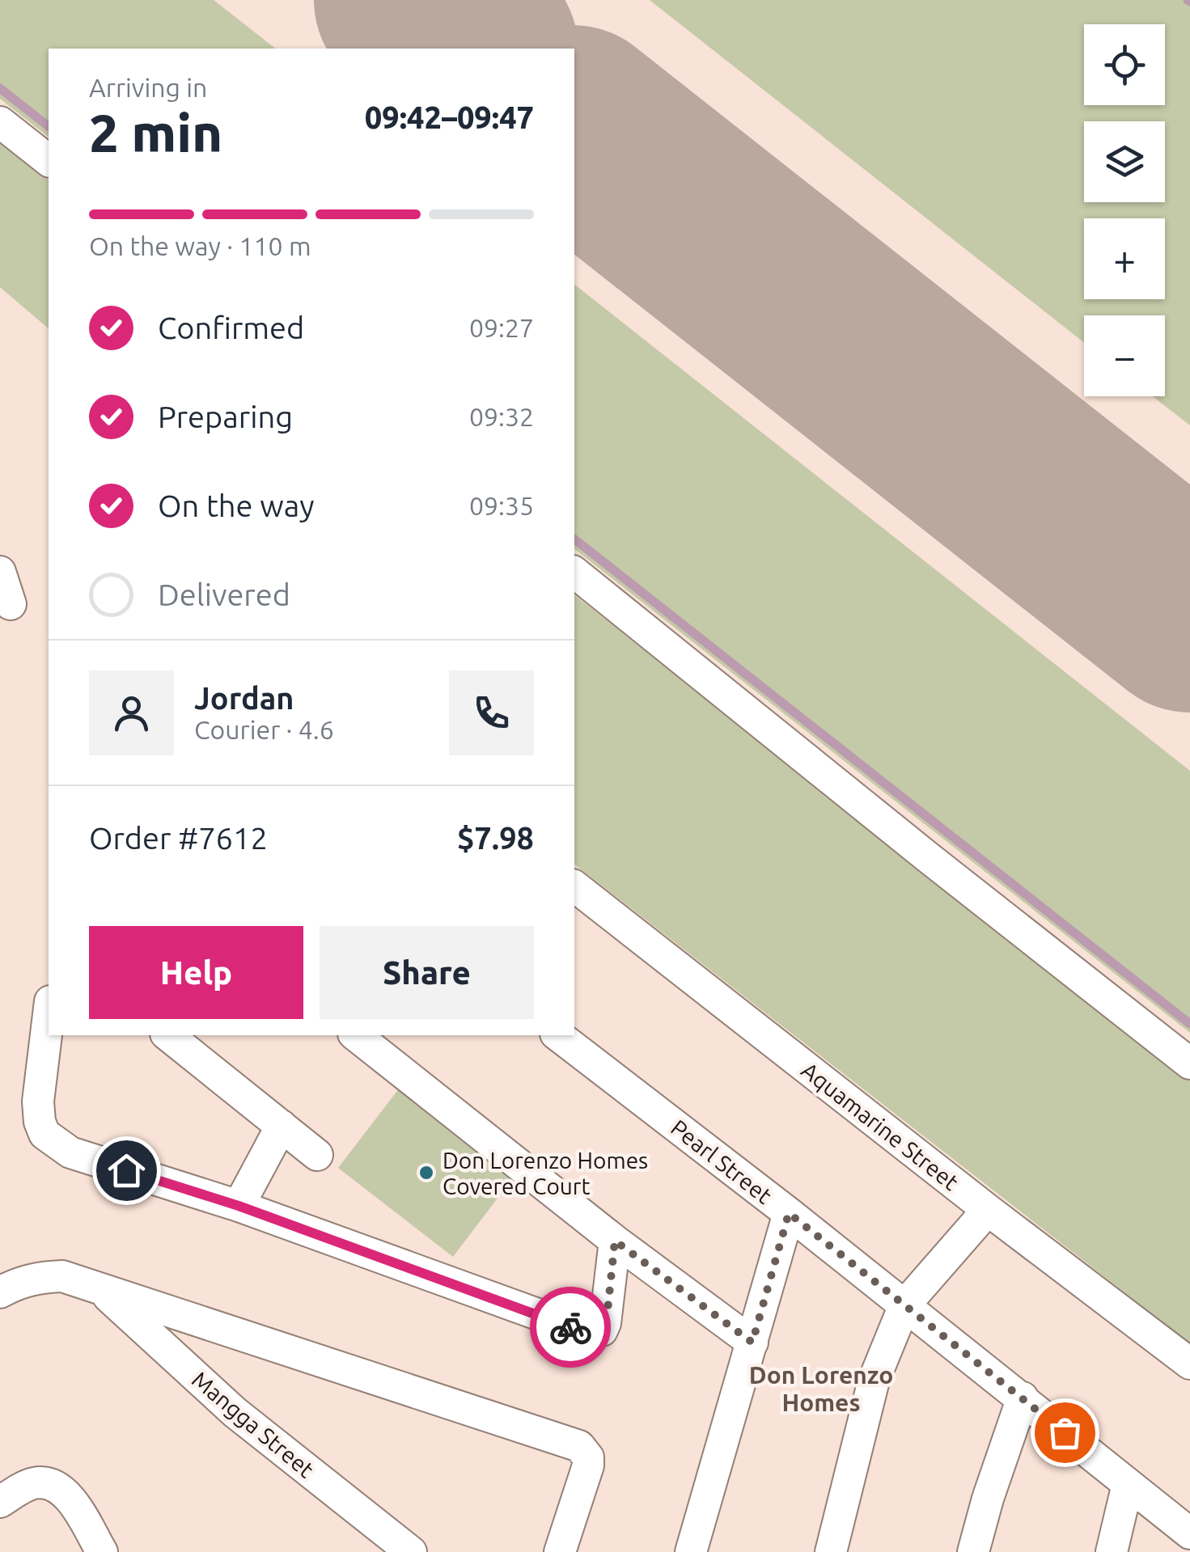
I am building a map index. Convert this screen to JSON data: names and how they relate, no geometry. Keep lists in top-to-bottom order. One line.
{"streets":{"street":["Aquamarine Street","Pearl Street","Mangga Street"]},"districts":["Don Lorenzo Homes"],"places":["Don Lorenzo Homes Covered Court"],"page":{"map_buttons":["+","−"],"heading":["2 min","Arriving in","09:42–09:47"],"panel":["Jordan","Courier · 4.6","Order #7612","$7.98"],"bar":"On the way · 110 m","list":[["Confirmed","09:27"],["Preparing","09:32"],["On the way","09:35"],"Delivered"],"buttons":["Help","Share"]}}
